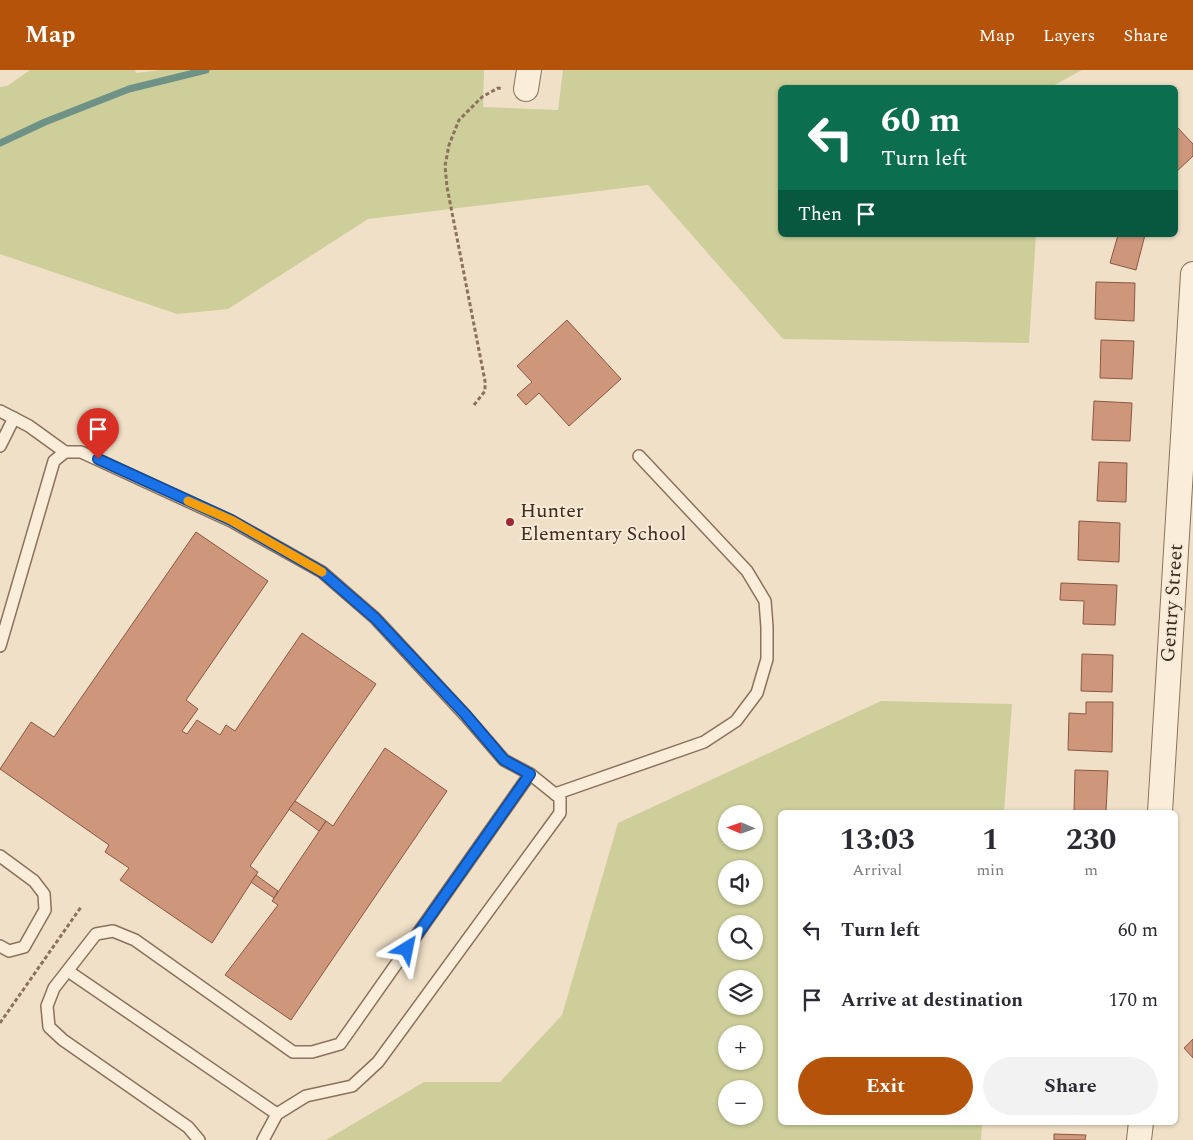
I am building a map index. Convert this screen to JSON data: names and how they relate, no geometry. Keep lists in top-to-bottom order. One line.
{"streets":{"street":["Gentry Street"]},"places":["Hunter Elementary School"],"north":"left","page":{"header":"Map","nav":["Map","Layers","Share"],"turn":["60 m","Turn left"],"then":"Then","map_buttons":["+","−"],"eta":["13:03","Arrival","1","min","230","m"],"list":[{"name":"Turn left","value":"60 m"},{"name":"Arrive at destination","value":"170 m"}],"buttons":["Exit","Share"]}}
